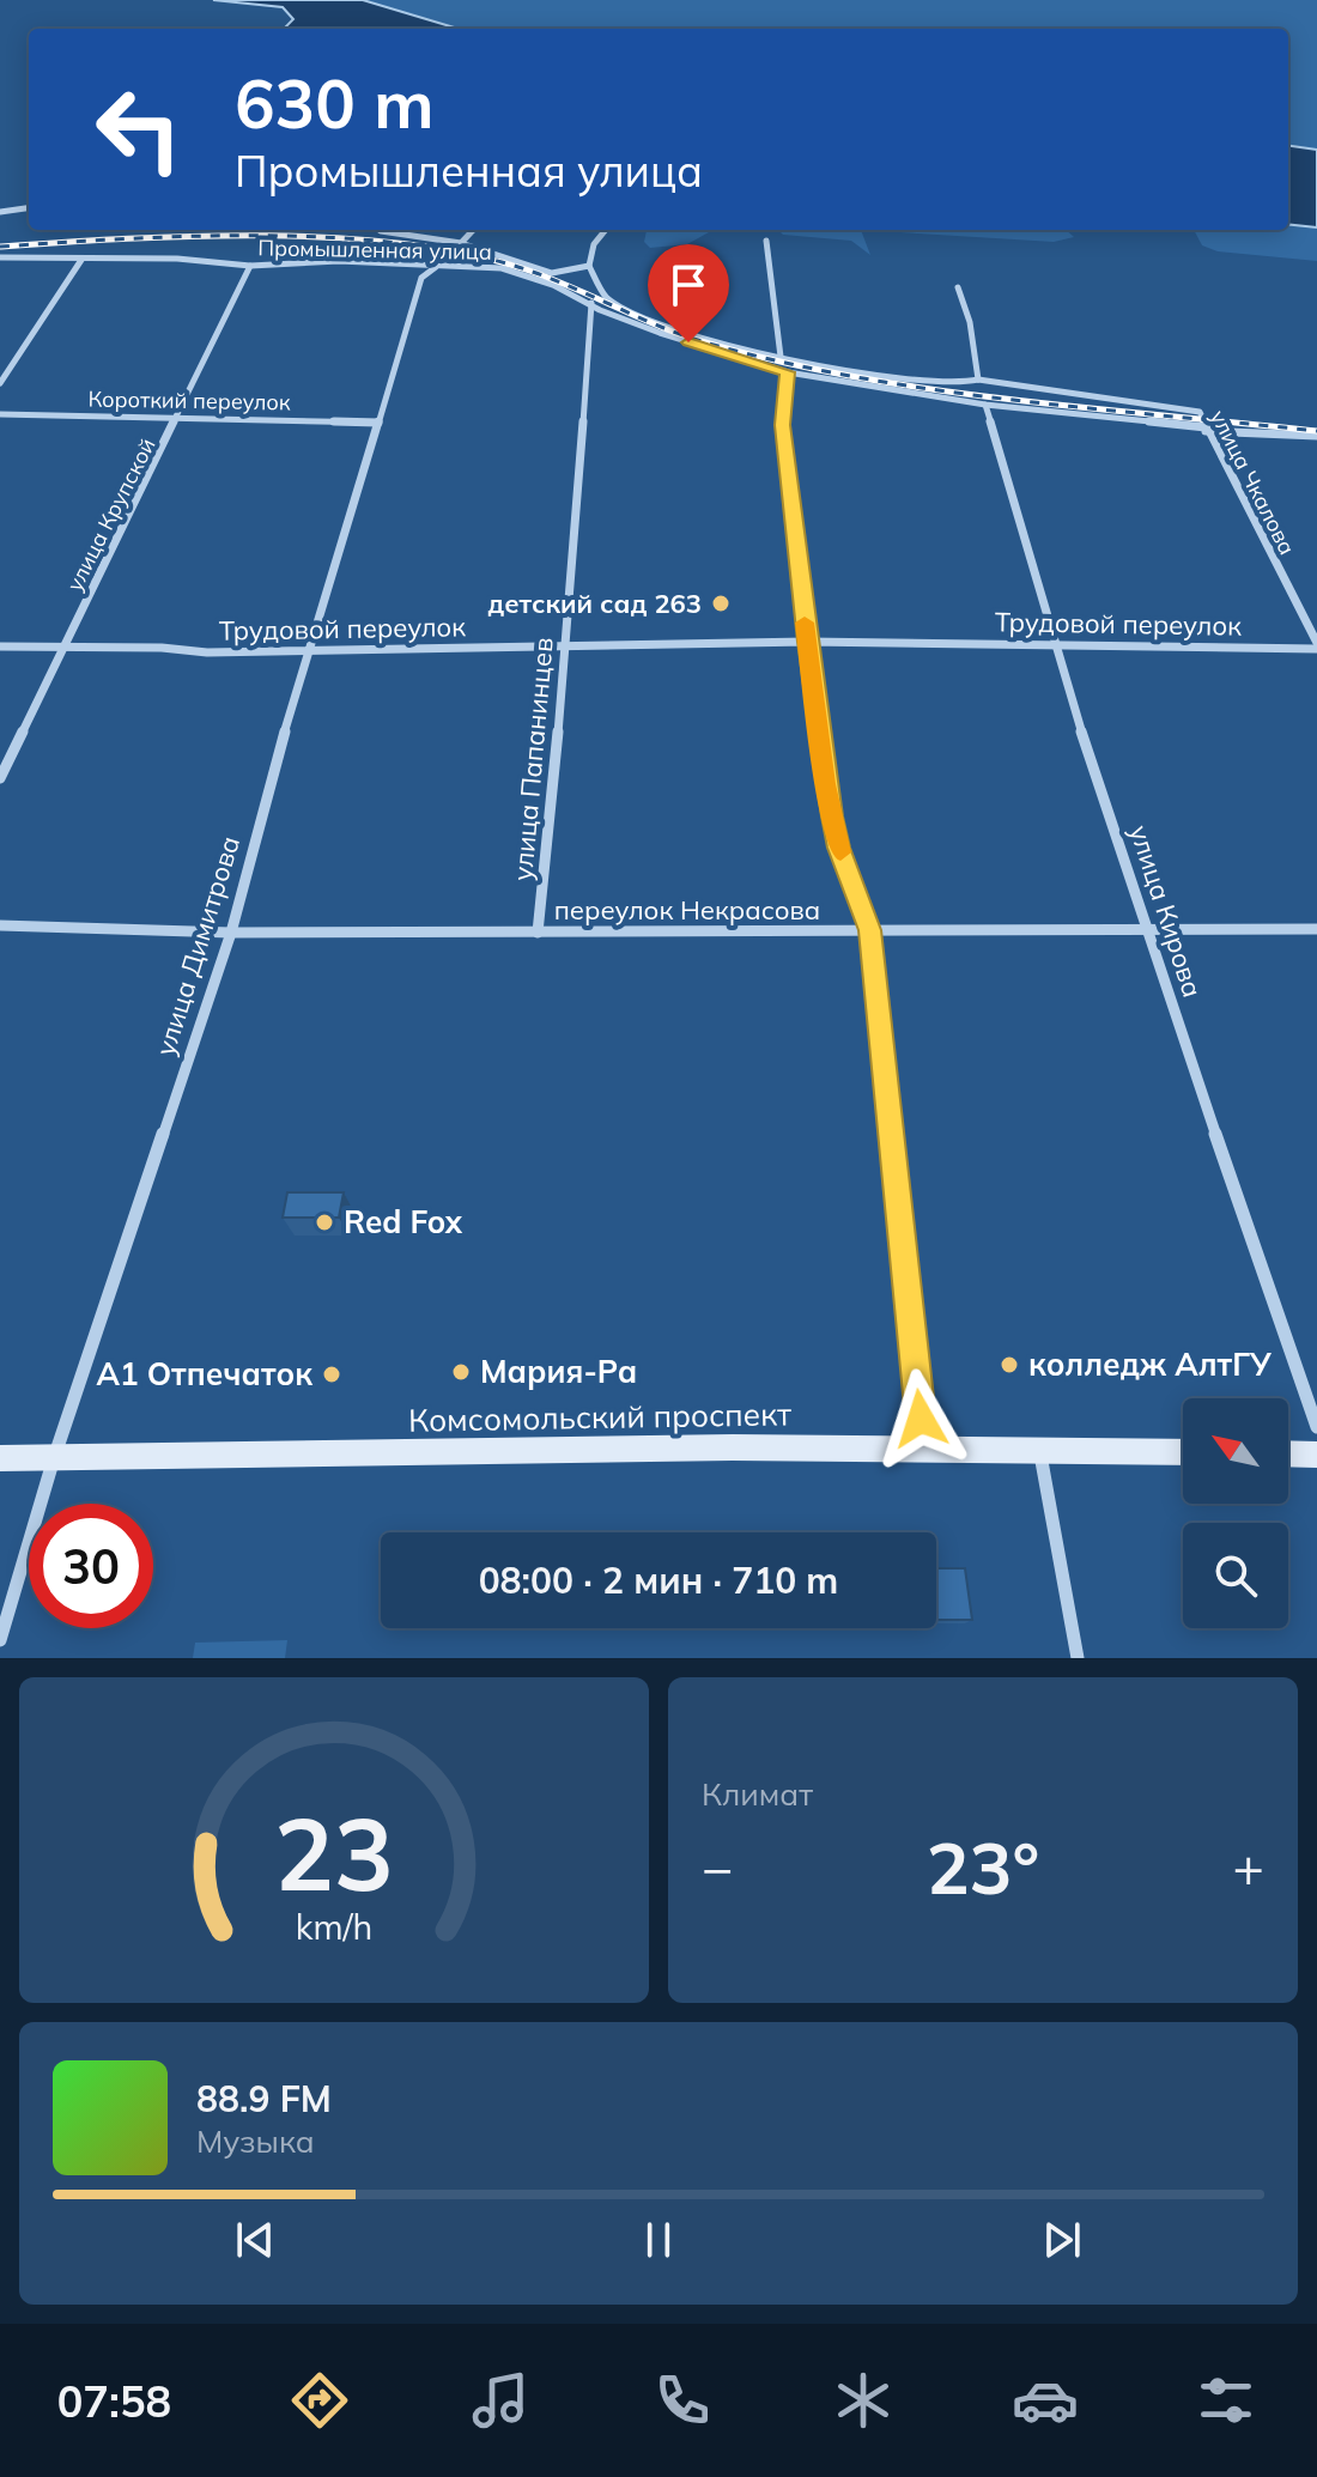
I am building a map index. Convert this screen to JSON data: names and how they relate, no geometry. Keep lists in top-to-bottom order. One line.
{"streets":{"main road":["Комсомольский проспект"],"street":["Промышленная улица","Короткий переулок","улица Чкалова","улица Крупской","Трудовой переулок","улица Папанинцев","переулок Некрасова","улица Кирова","улица Димитрова"]},"crossings":[["Промышленная улица","улица Чкалова"],["Промышленная улица","улица Крупской"],["Промышленная улица","улица Папанинцев"],["Промышленная улица","улица Кирова"],["Промышленная улица","улица Димитрова"],["Короткий переулок","улица Крупской"],["Короткий переулок","улица Димитрова"],["улица Чкалова","Трудовой переулок"],["улица Крупской","Трудовой переулок"],["Трудовой переулок","улица Папанинцев"],["Трудовой переулок","улица Кирова"],["Трудовой переулок","улица Димитрова"],["улица Папанинцев","переулок Некрасова"],["переулок Некрасова","улица Кирова"],["переулок Некрасова","улица Димитрова"],["улица Димитрова","Комсомольский проспект"]],"places":["детский сад 263","Red Fox","колледж АлтГУ","Мария-Ра","А1 Отпечаток"],"north":"top left","page":{"turn":["630 m","Промышленная улица"],"limit":"30","trip":"08:00 · 2 мин · 710 m","tile":"Климат","heat":["−","23°","+"],"song":["88.9 FM","Музыка"],"tabs":"07:58","gauge":["23","km/h"]}}
